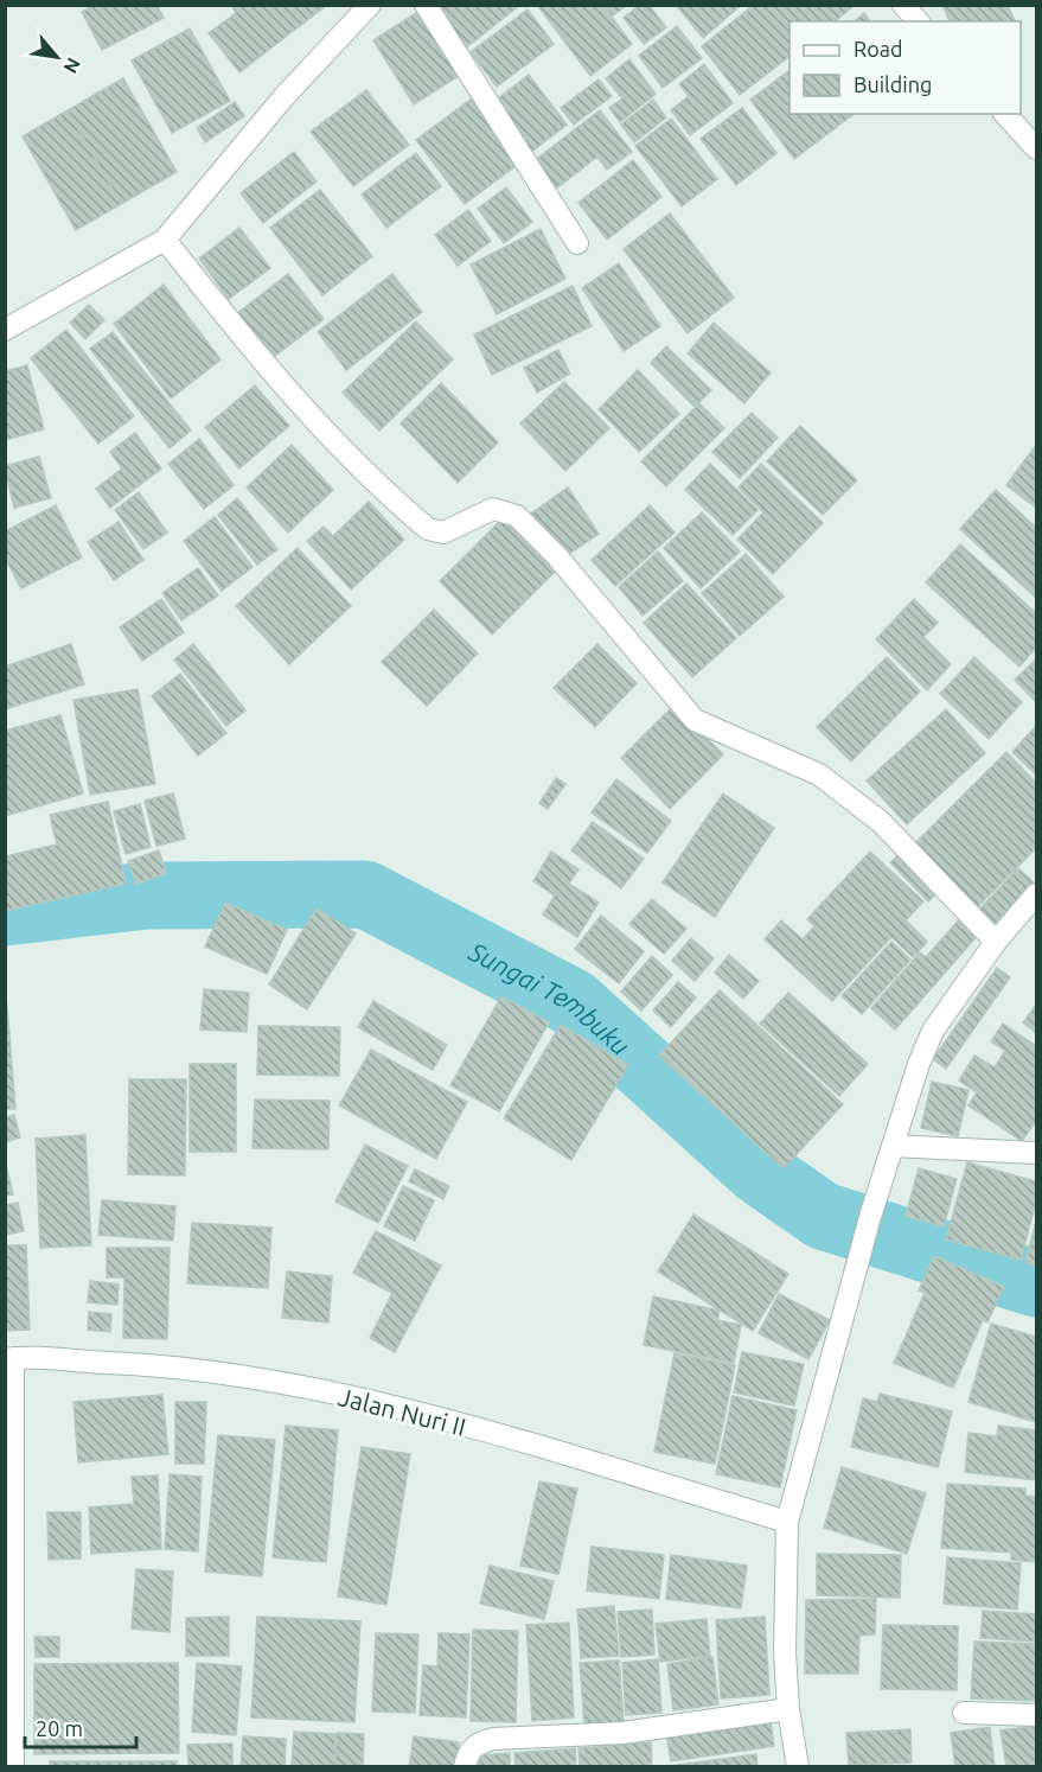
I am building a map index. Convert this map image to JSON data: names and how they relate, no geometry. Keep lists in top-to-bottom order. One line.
{"streets":{"street":["Jalan Nuri II"]},"water":["Sungai Tembuku"],"legend":["Road","Building"],"scale_bar":"20 m","north":"bottom right"}
